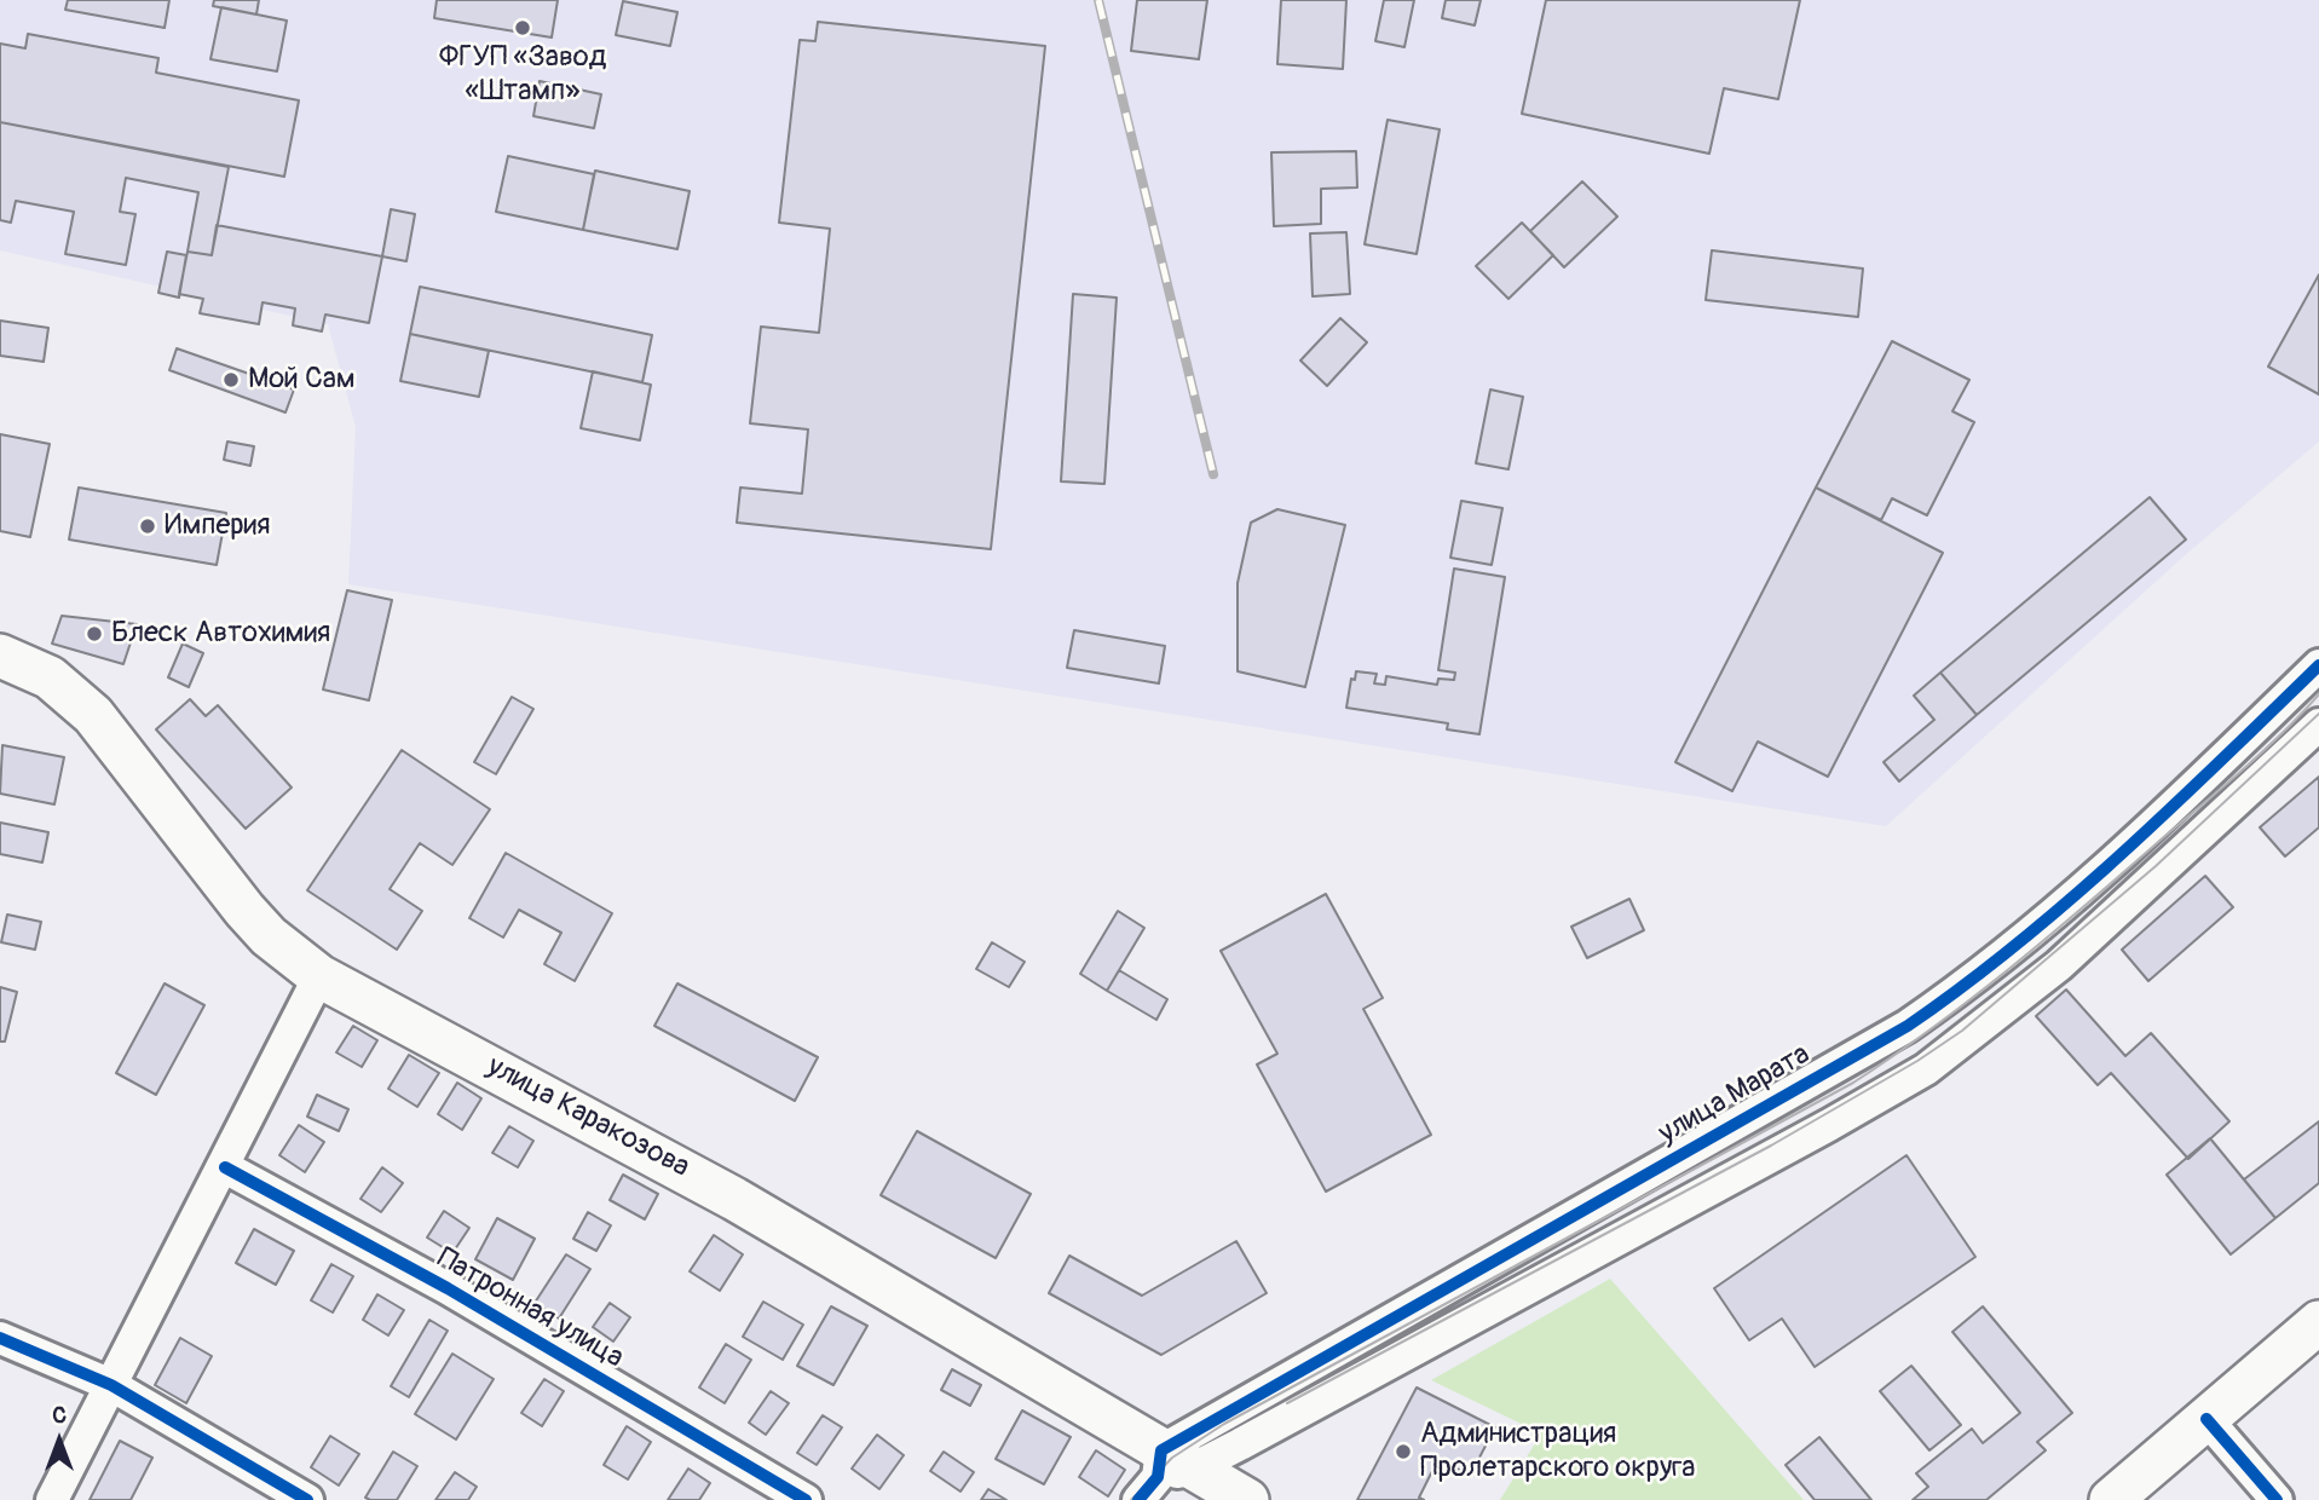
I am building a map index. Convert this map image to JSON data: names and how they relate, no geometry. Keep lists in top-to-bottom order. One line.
{"streets":{"main road":["улица Каракозова"],"street":["улица Марата","Патронная улица"]},"crossings":[["улица Марата","улица Каракозова"]],"places":["ФГУП «Завод «Штамп»","Мой Сам","Империя","Блеск Автохимия","Администрация Пролетарского округа"],"north":"top"}
